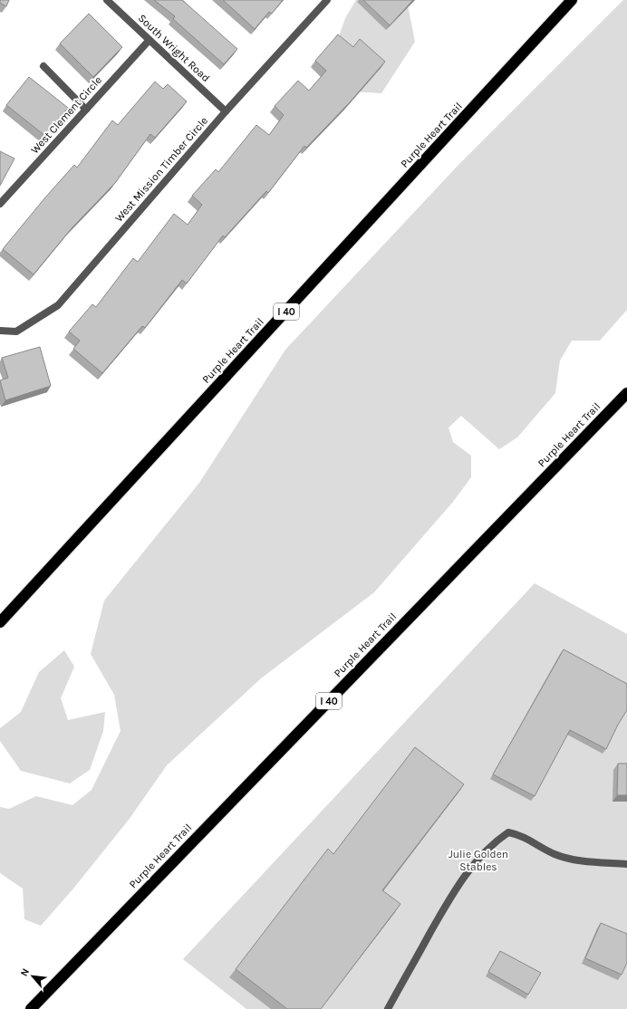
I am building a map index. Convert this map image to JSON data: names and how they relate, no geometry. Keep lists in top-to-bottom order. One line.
{"streets":{"highway":["Purple Heart Trail","I 40"],"street":["South Wright Road","West Clement Circle","West Mission Timber Circle"]},"crossings":[["South Wright Road","West Clement Circle"],["South Wright Road","West Mission Timber Circle"]],"parks":["Julie Golden Stables"],"north":"top left"}
